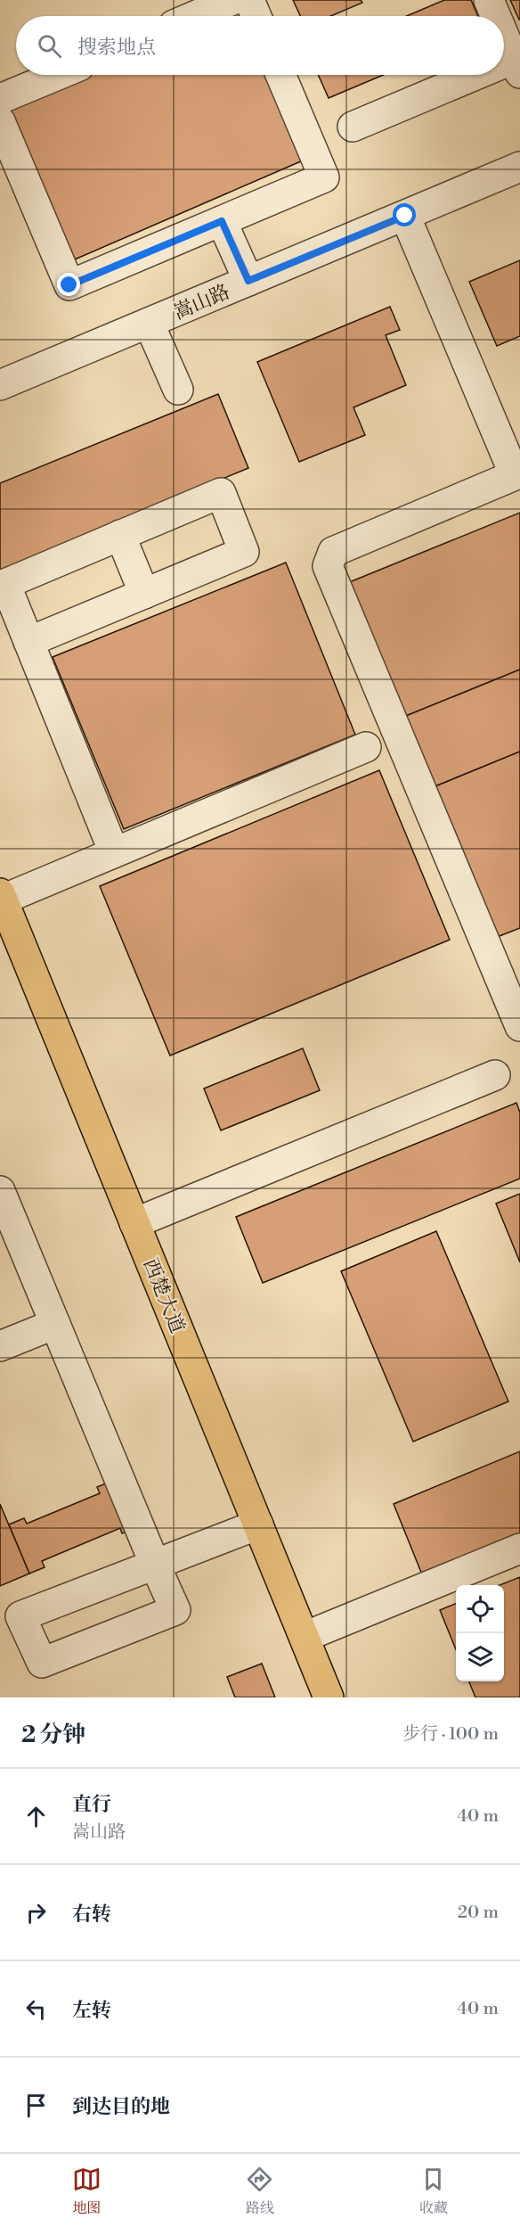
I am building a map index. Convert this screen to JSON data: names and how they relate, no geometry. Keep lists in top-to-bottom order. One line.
{"streets":{"main road":["西楚大道"],"street":["嵩山路"]},"page":{"search":"搜索地点","heading":["2 分钟","步行 · 100 m"],"list":[["直行","嵩山路","40 m"],["右转","20 m"],["左转","40 m"],"到达目的地"],"nav":["地图","路线","收藏"]}}
